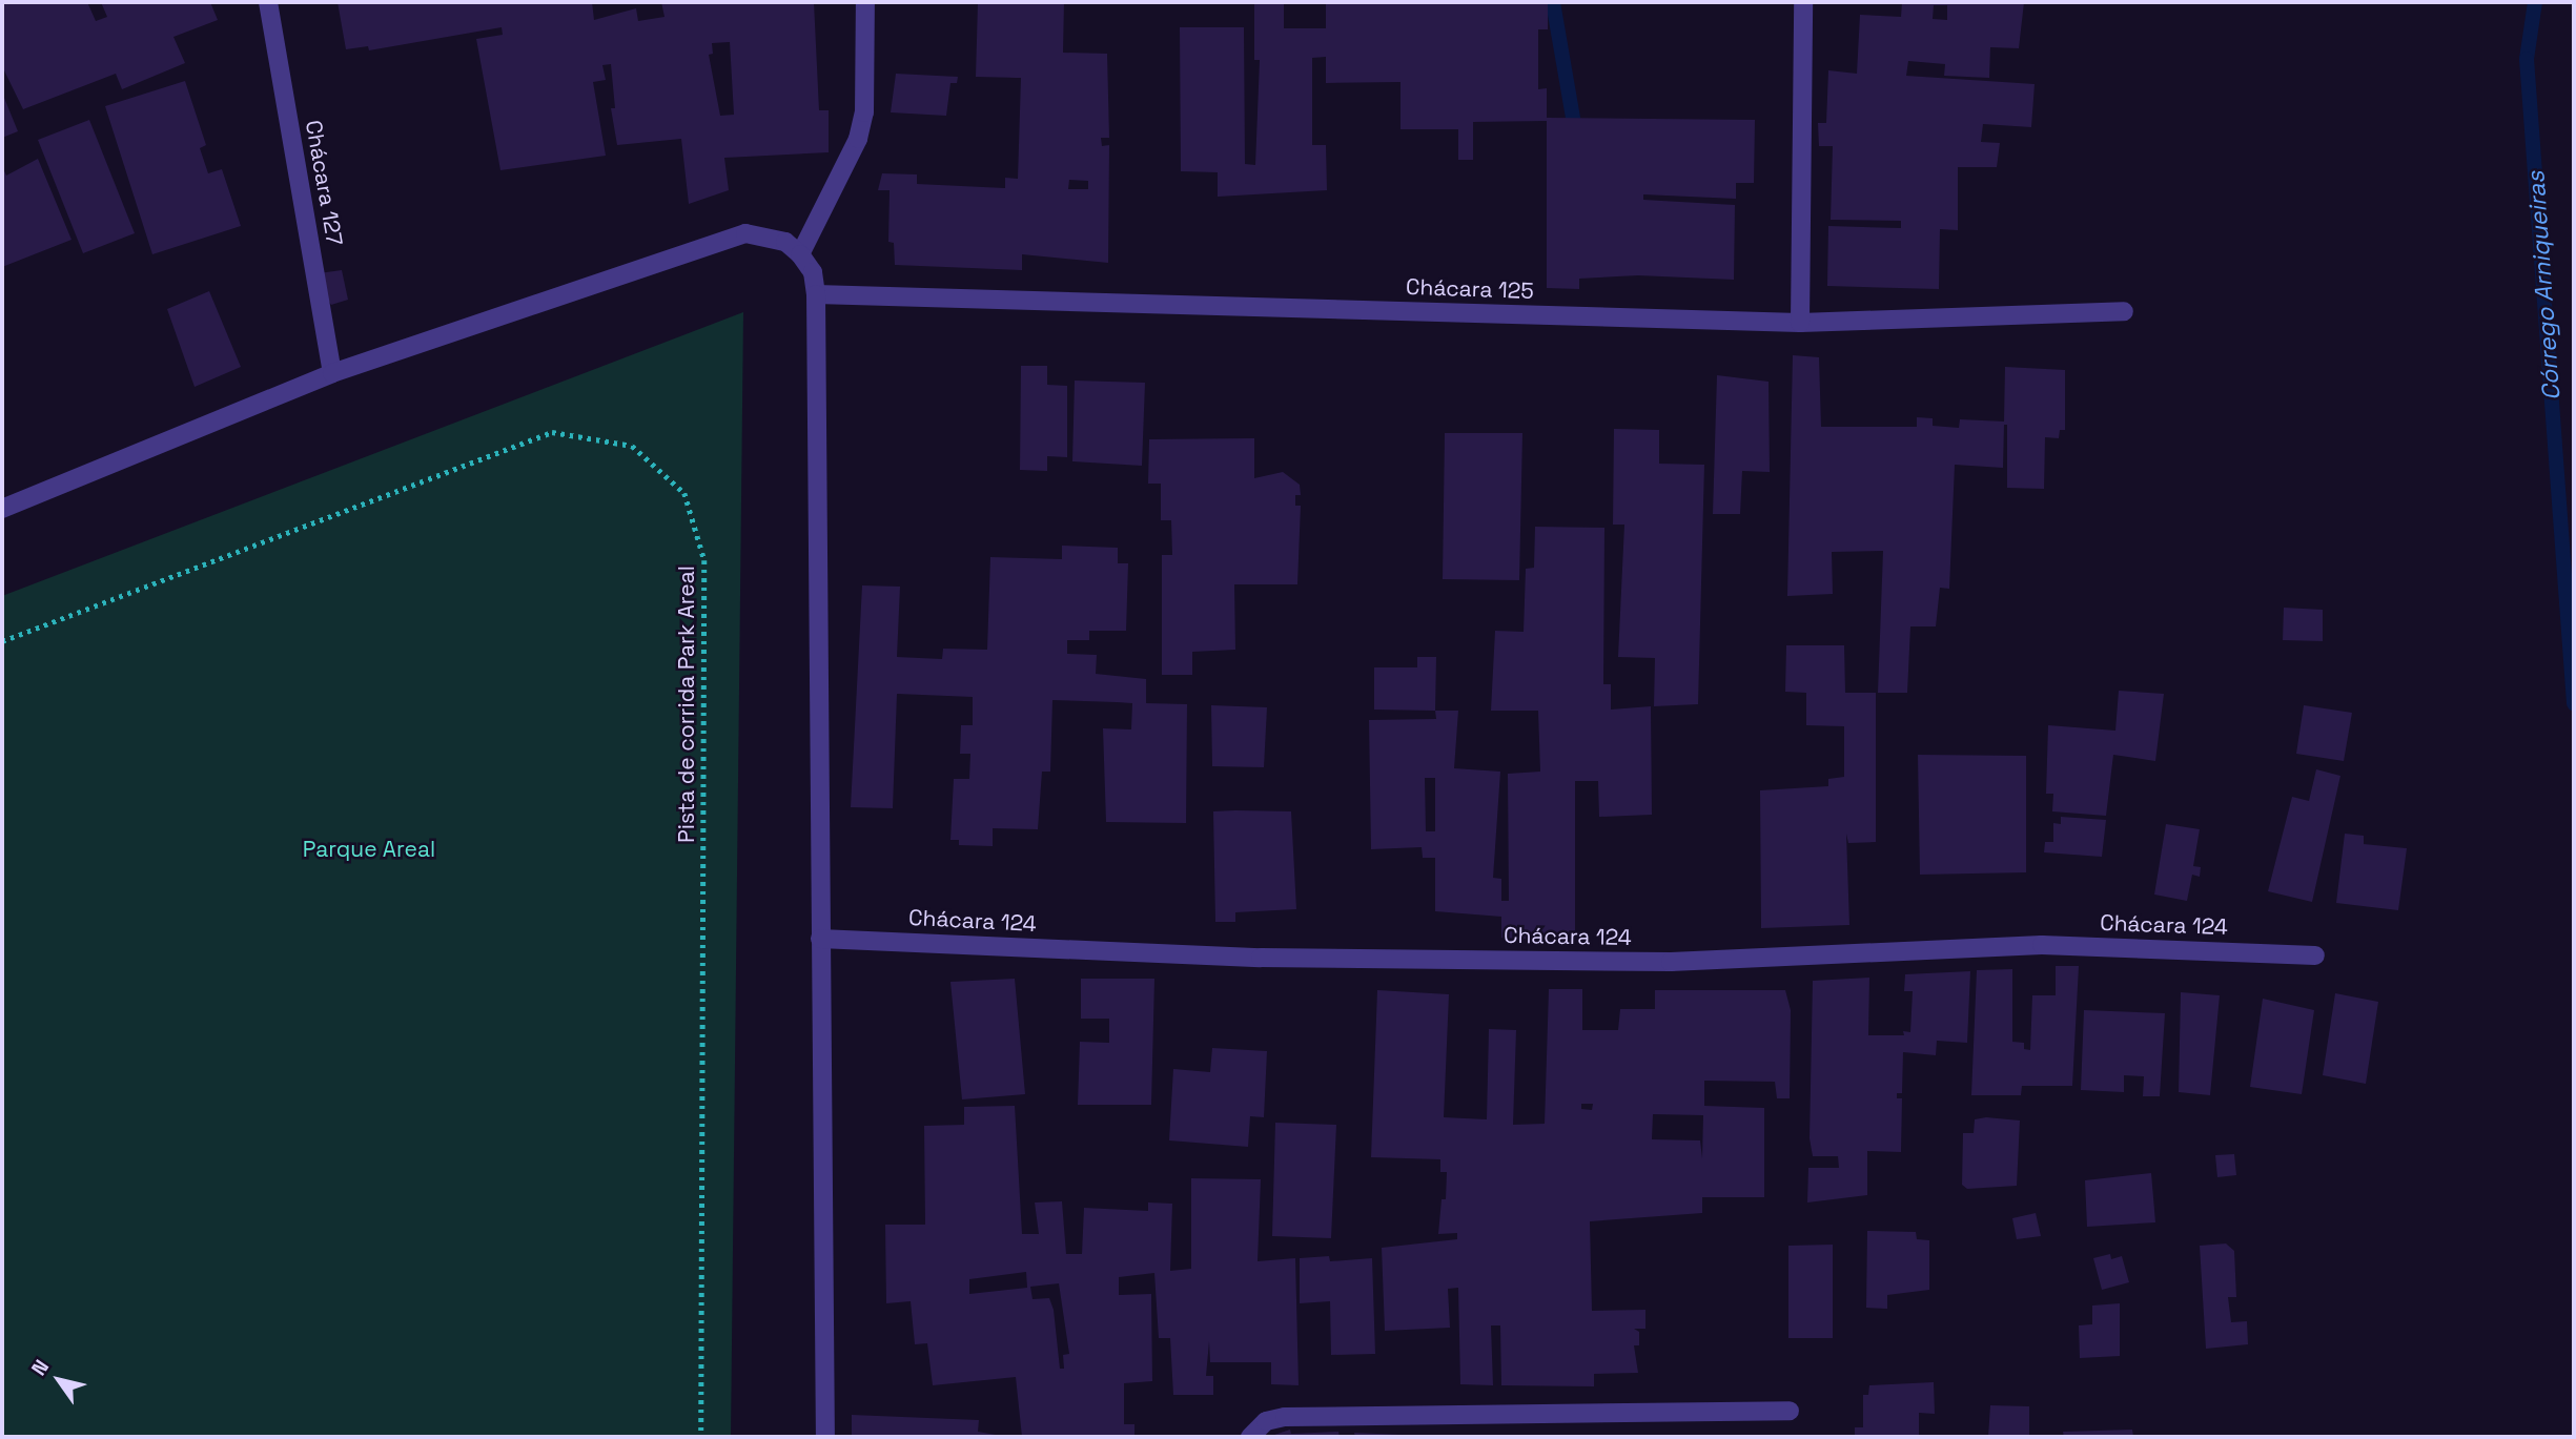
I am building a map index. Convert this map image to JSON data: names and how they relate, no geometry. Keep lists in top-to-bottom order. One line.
{"streets":{"street":["Chácara 127","Chácara 125","Chácara 124"],"path":["Pista de corrida Park Areal"]},"water":["Córrego Arniqueiras"],"parks":["Parque Areal"],"north":"top left"}
